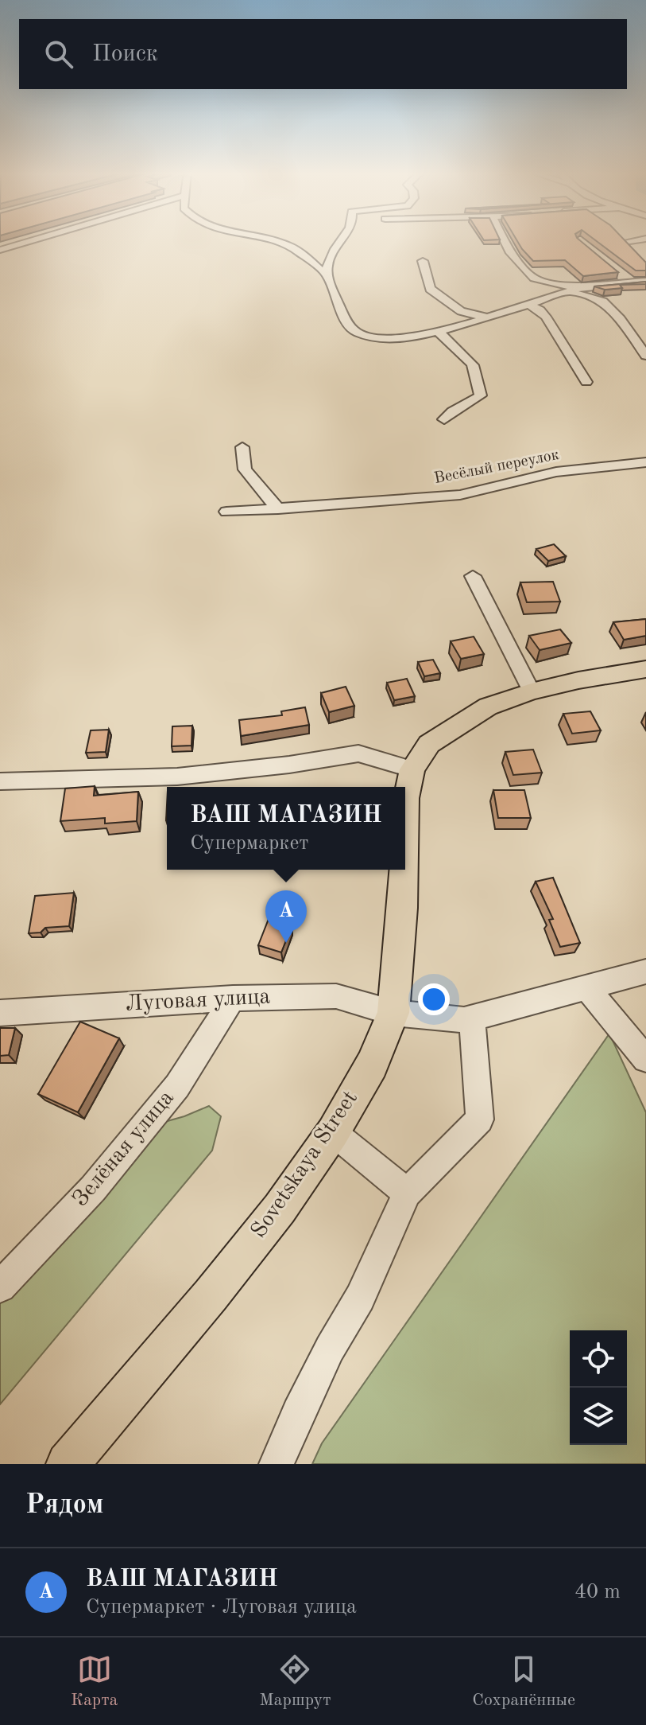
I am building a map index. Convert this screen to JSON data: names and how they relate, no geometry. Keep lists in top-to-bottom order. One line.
{"streets":{"main road":["Sovetskaya Street"],"street":["Весёлый переулок","Луговая улица","Зелёная улица"]},"crossings":[["Луговая улица","Зелёная улица"],["Луговая улица","Sovetskaya Street"]],"page":{"search":"Поиск","popup":["ВАШ МАГАЗИН","Супермаркет"],"pins":"A","heading":"Рядом","list":[{"mark":"A","name":"ВАШ МАГАЗИН","note":"Супермаркет · Луговая улица","value":"40 m"}],"nav":["Карта","Маршрут","Сохранённые"]}}
